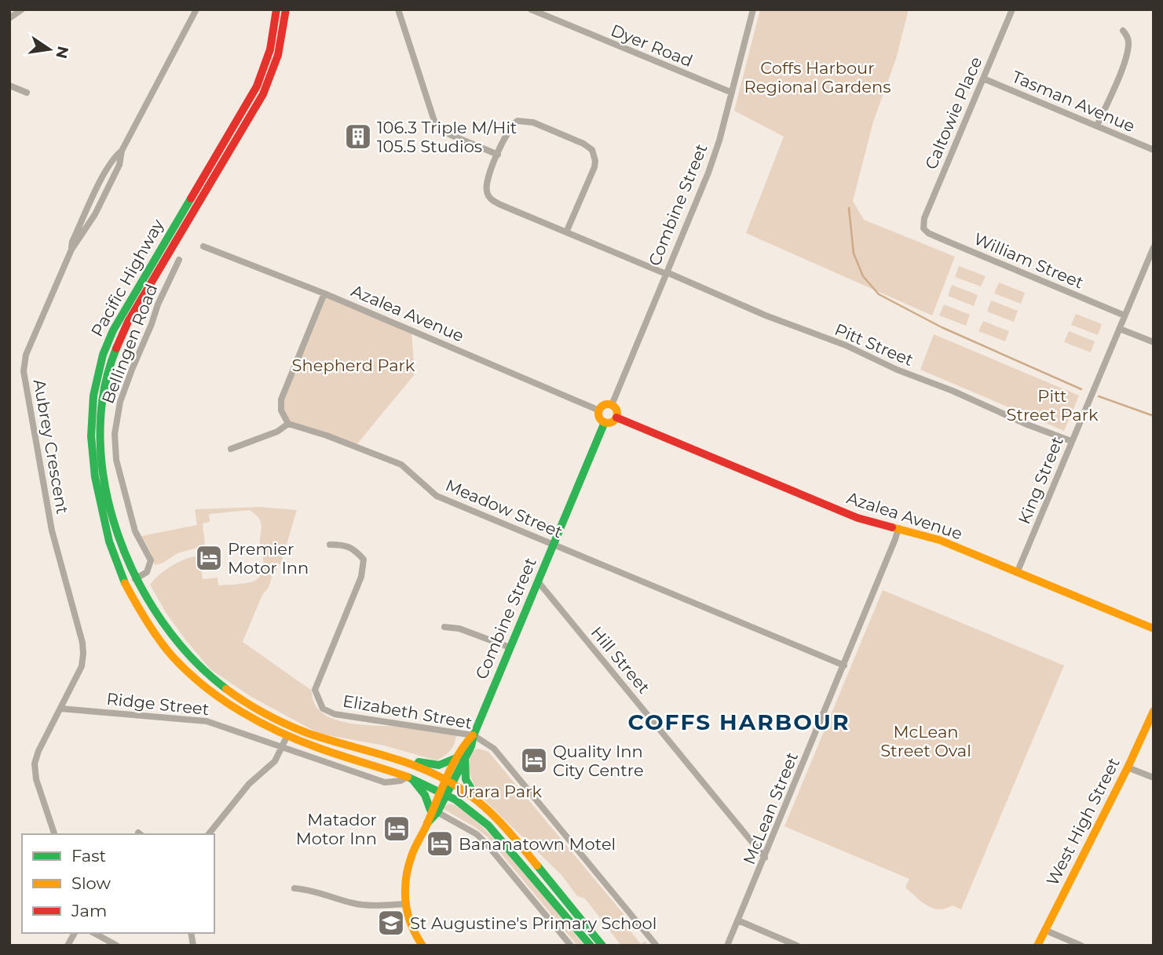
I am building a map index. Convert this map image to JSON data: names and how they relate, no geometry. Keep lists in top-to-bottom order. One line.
{"streets":{"main road":["Combine Street","Pacific Highway","Azalea Avenue","West High Street"],"street":["Dyer Road","Tasman Avenue","Caltowie Place","William Street","Bellingen Road","Pitt Street","Aubrey Crescent","King Street","Meadow Street","Hill Street","Ridge Street","Elizabeth Street","McLean Street"]},"crossings":[["Dyer Road","Combine Street"],["Tasman Avenue","Caltowie Place"],["Caltowie Place","William Street"],["Combine Street","Pacific Highway"],["Combine Street","Azalea Avenue"],["Combine Street","Pitt Street"],["Combine Street","Meadow Street"],["Combine Street","Hill Street"],["Combine Street","Elizabeth Street"],["William Street","King Street"],["Pacific Highway","Bellingen Road"],["Pacific Highway","Ridge Street"],["Azalea Avenue","King Street"],["Azalea Avenue","McLean Street"],["Pitt Street","King Street"],["Aubrey Crescent","Ridge Street"],["Meadow Street","McLean Street"],["Hill Street","McLean Street"]],"districts":["COFFS HARBOUR"],"parks":["Coffs Harbour Regional Gardens","Shepherd Park","Pitt Street Park","McLean Street Oval","Urara Park"],"places":{"building":["106.3 Triple M/Hit 105.5 Studios"],"hotel":["Premier Motor Inn","Quality Inn City Centre","Matador Motor Inn","Bananatown Motel"],"school or university":["St Augustine's Primary School"]},"legend":["Fast","Slow","Jam"],"north":"right"}
